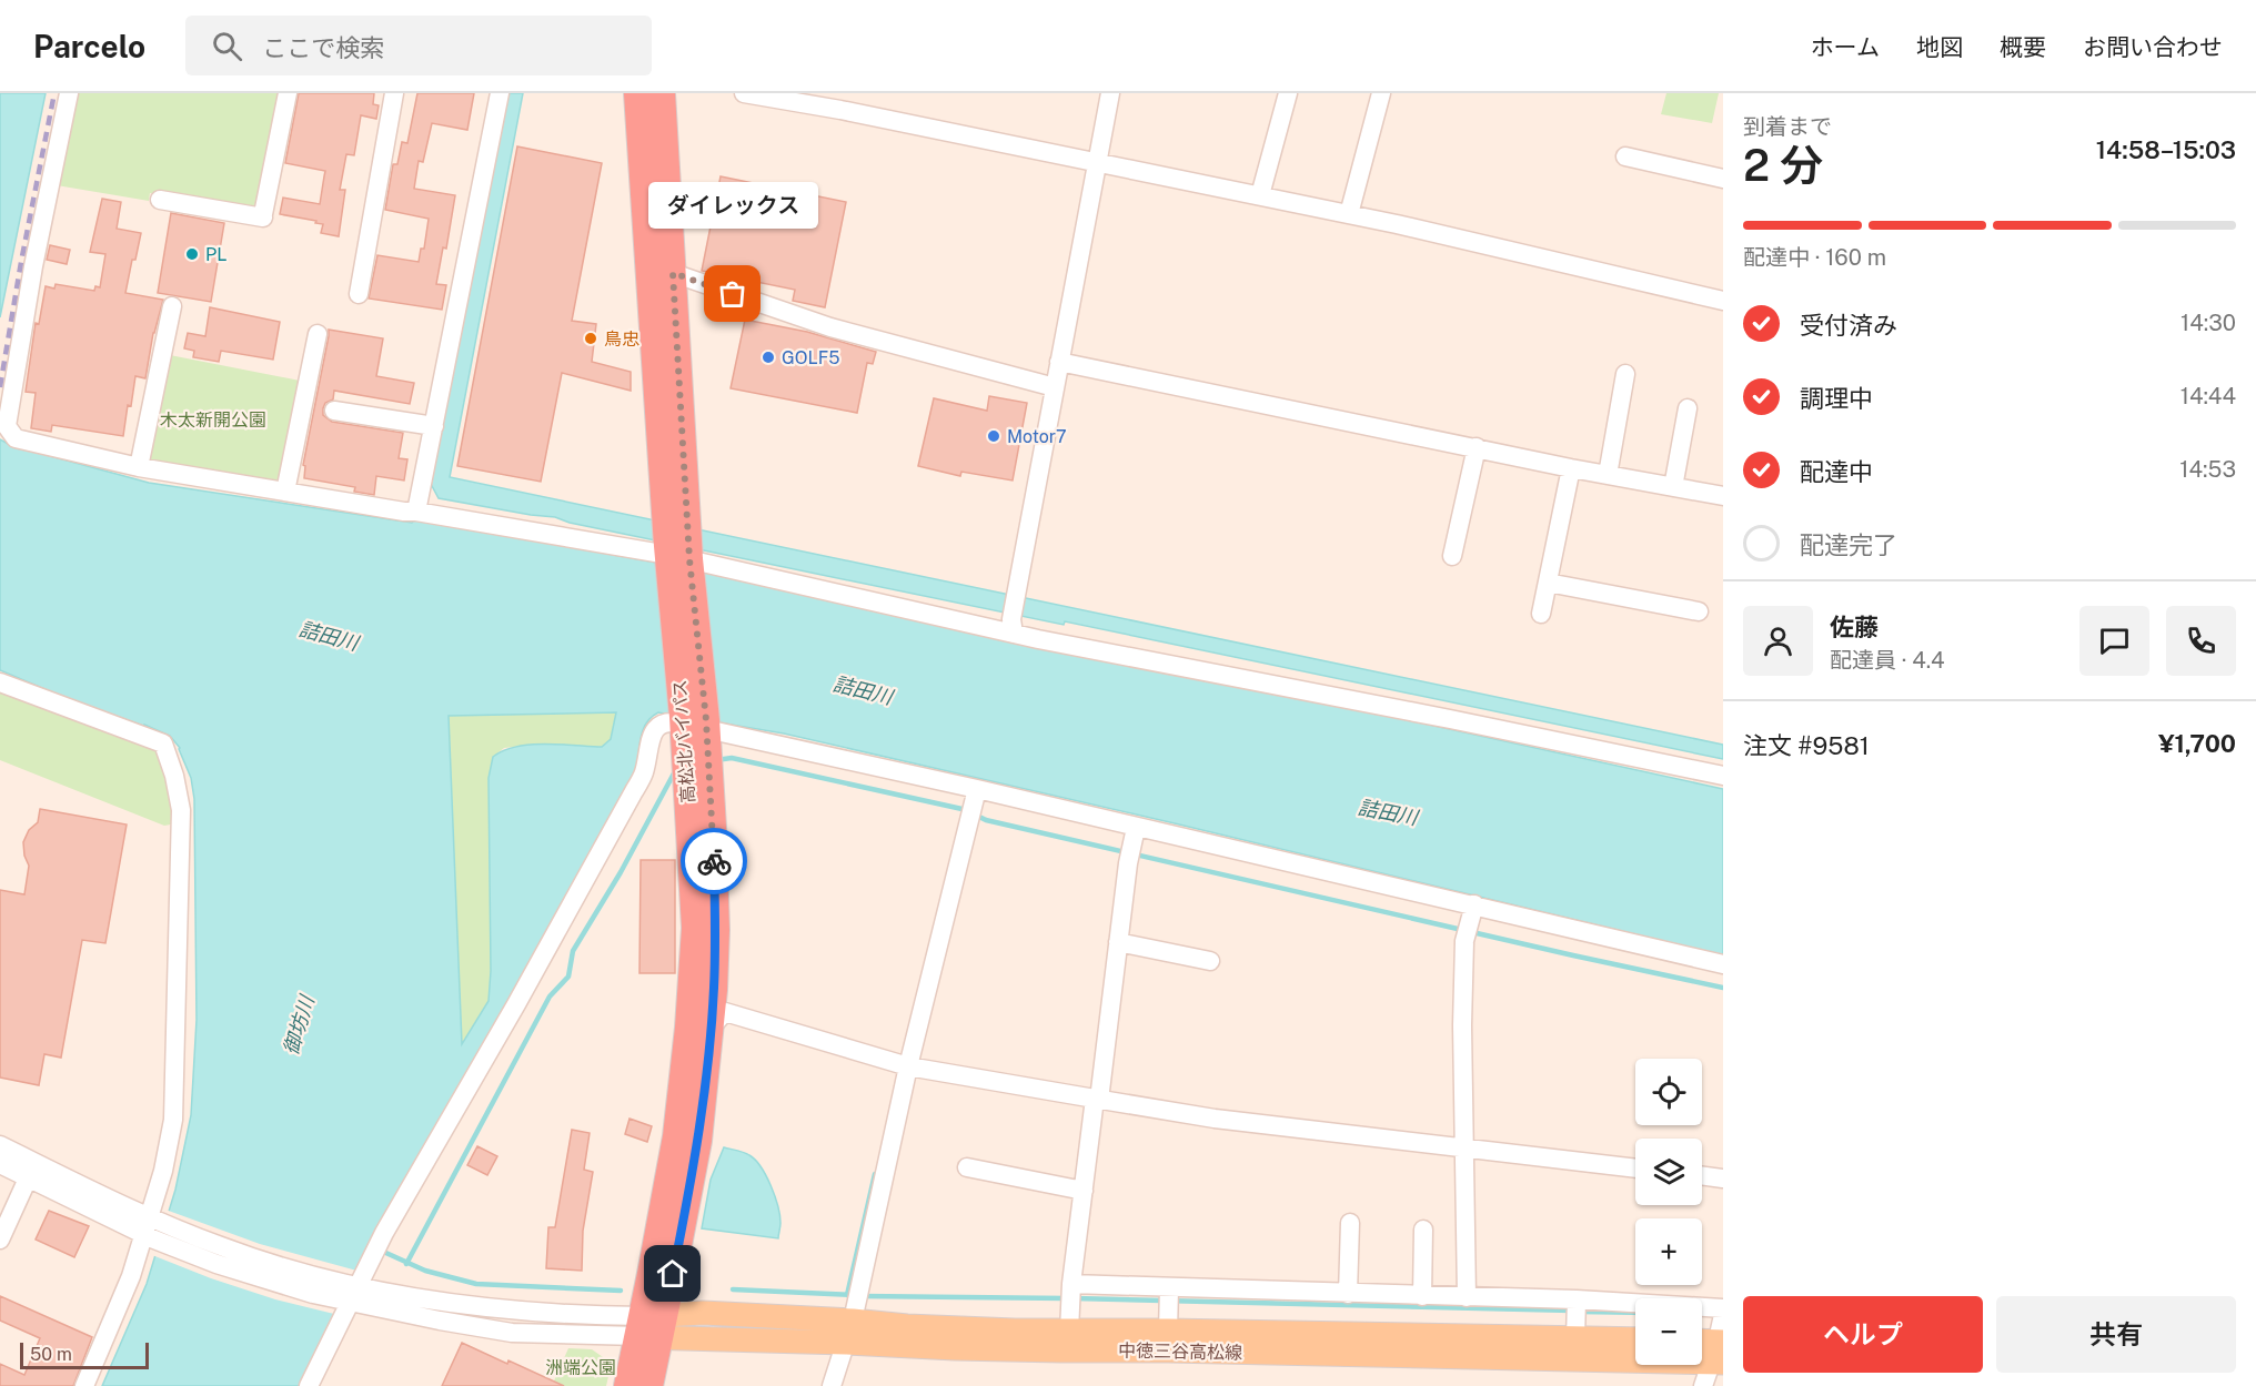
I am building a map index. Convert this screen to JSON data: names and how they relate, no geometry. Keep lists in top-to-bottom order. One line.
{"streets":{"highway":["高松北バイパス"],"main road":["中徳三谷高松線"]},"crossings":[["高松北バイパス","中徳三谷高松線"]],"water":["詰田川","御坊川"],"parks":["木太新開公園","洲端公園"],"places":["PL","ダイレックス","鳥忠","GOLF5","Motor7"],"scale_bar":"50 m","page":{"header":"Parcelo","search":"ここで検索","nav":["ホーム","地図","概要","お問い合わせ"],"heading":["2 分","到着まで","14:58–15:03"],"panel":["佐藤","配達員 · 4.4","注文 #9581","¥1,700"],"bubble":"ダイレックス","bar":"配達中 · 160 m","list":[["受付済み","14:30"],["調理中","14:44"],["配達中","14:53"],"配達完了"],"map_buttons":["+","−"],"buttons":["ヘルプ","共有"],"scale":"50 m"}}
